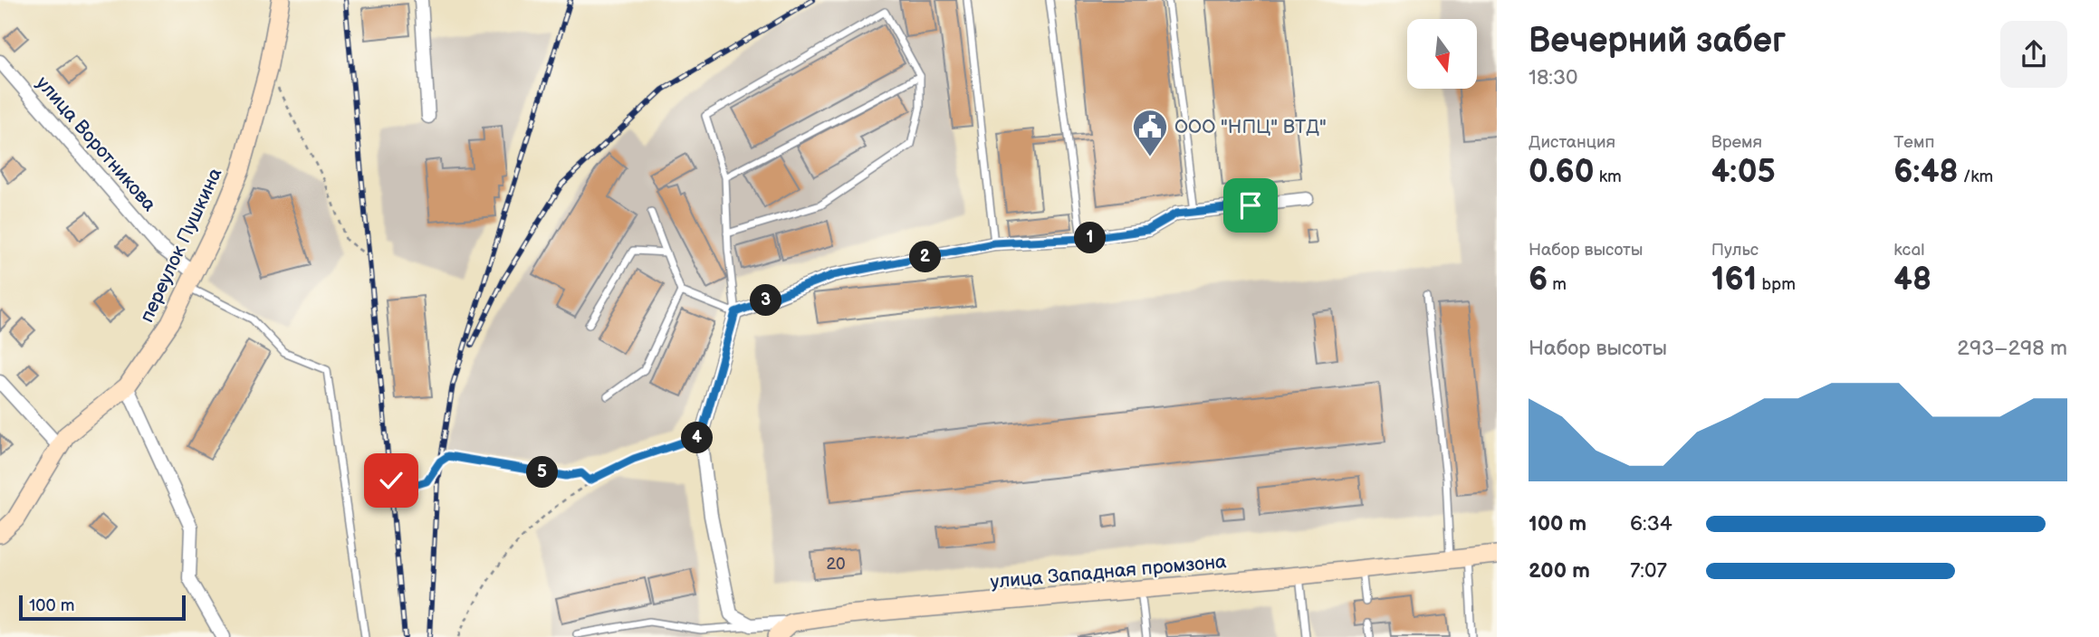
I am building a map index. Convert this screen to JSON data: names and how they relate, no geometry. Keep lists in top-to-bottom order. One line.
{"streets":{"street":["улица Воротникова","переулок Пушкина","улица Западная промзона"]},"crossings":[["улица Воротникова","переулок Пушкина"]],"places":{"public building":["ООО \"НПЦ\" ВТД\""]},"house_numbers":["20"],"scale_bar":"100 m","north":"bottom","page":{"heading":["Вечерний забег","18:30"],"stats":[["Дистанция","0.60 km"],["Время","4:05"],["Темп","6:48 /km"],["Набор высоты","6 m"],["Пульс","161 bpm"],["kcal","48"]],"pins":["1","2","3","4","5"],"chart":["Набор высоты","293–298 m"],"list":[{"name":"100 m","note":"6:34"},{"name":"200 m","note":"7:07"}],"scale":"100 m"}}
